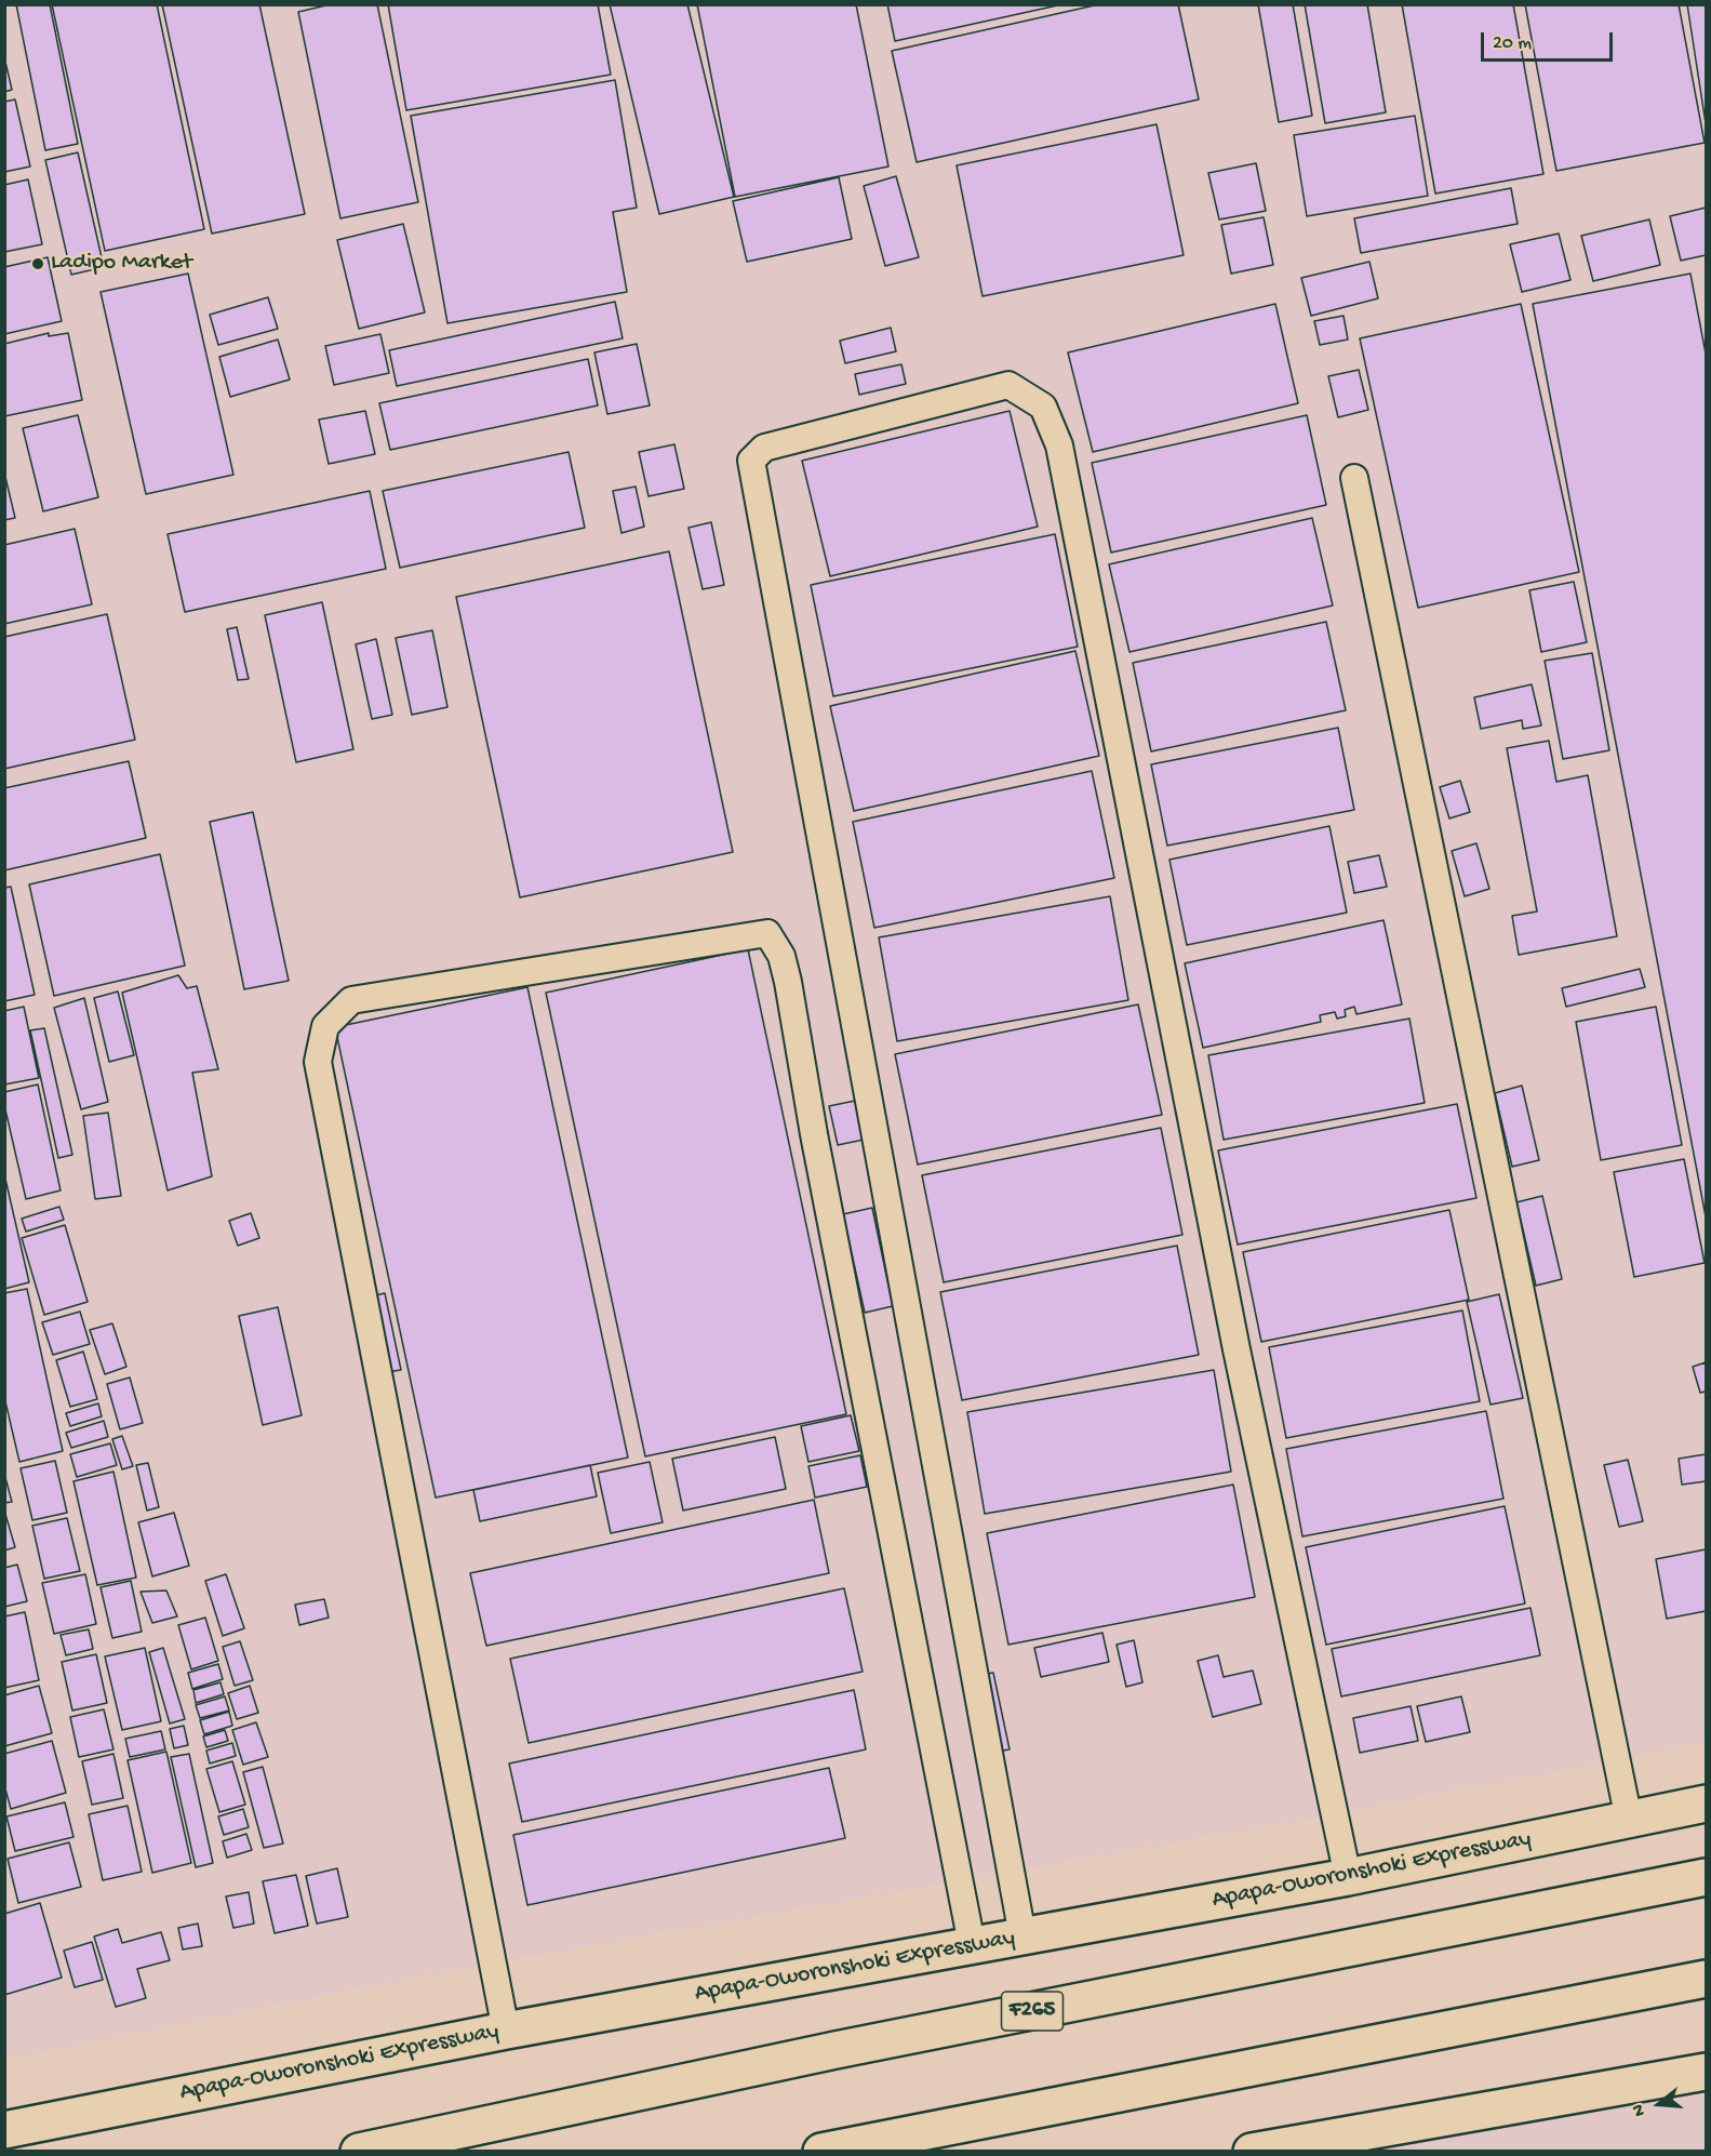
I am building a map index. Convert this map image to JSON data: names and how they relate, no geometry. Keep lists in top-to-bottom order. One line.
{"streets":{"main road":["Apapa-Oworonshoki Expressway","F265"]},"places":["Ladipo Market"],"scale_bar":"20 m","north":"left"}
